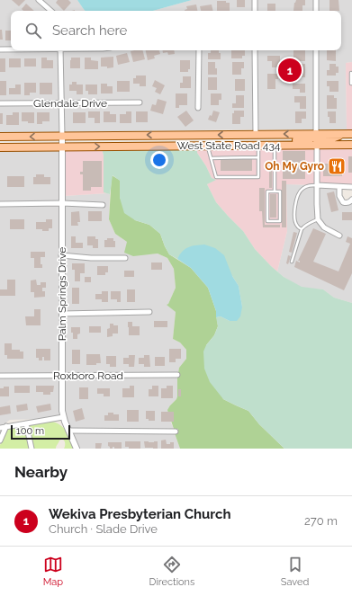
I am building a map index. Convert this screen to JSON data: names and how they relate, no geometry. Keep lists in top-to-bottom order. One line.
{"streets":{"main road":["West State Road 434"],"street":["Glendale Drive","Palm Springs Drive","Roxboro Road"]},"crossings":[["West State Road 434","Palm Springs Drive"],["Palm Springs Drive","Roxboro Road"]],"places":{"restaurant":["Oh My Gyro"]},"scale_bar":"100 m","page":{"search":"Search here","pins":"1","scale":"100 m","heading":"Nearby","list":[{"mark":"1","name":"Wekiva Presbyterian Church","note":"Church · Slade Drive","value":"270 m"}],"nav":["Map","Directions","Saved"]}}
